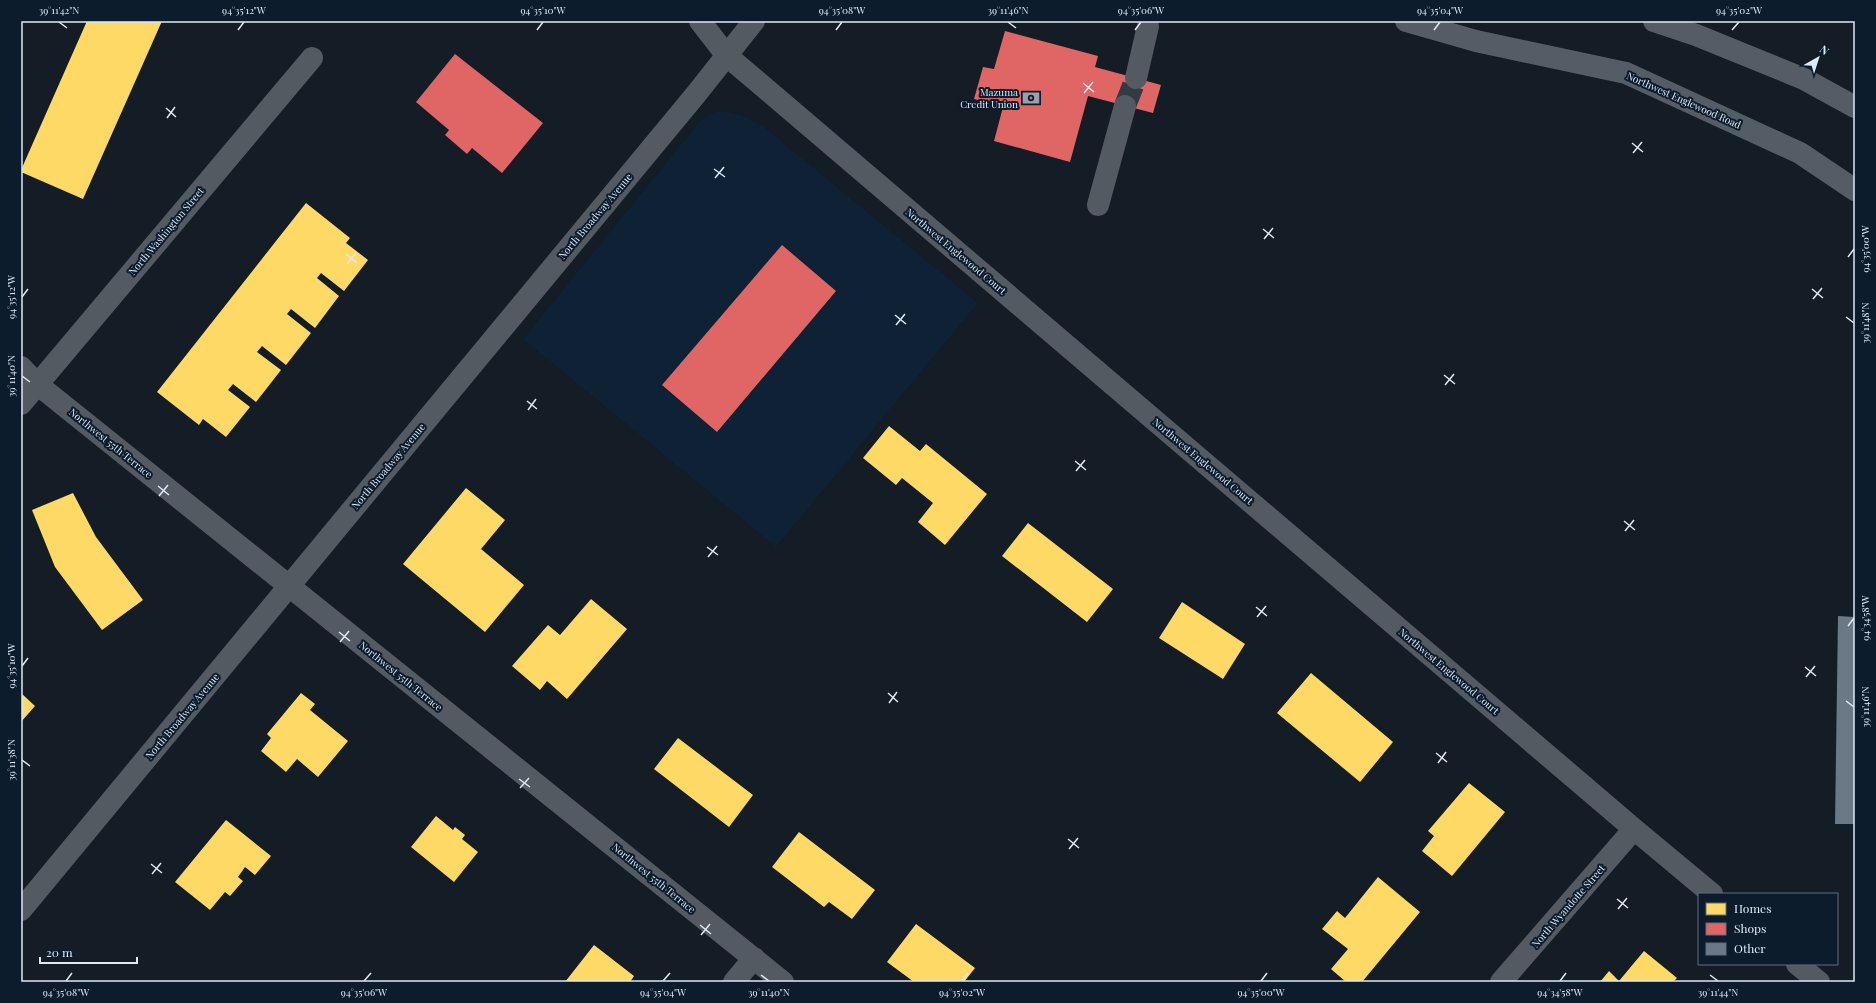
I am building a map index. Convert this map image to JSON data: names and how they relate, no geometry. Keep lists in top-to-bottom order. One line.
{"streets":{"main road":["Northwest Englewood Road"],"street":["North Broadway Avenue","North Washington Street","Northwest Englewood Court","Northwest 55th Terrace","North Wyandotte Street"]},"crossings":[["North Broadway Avenue","Northwest Englewood Court"],["North Broadway Avenue","Northwest 55th Terrace"],["North Washington Street","Northwest 55th Terrace"],["Northwest Englewood Court","North Wyandotte Street"]],"places":{"bank":["Mazuma Credit Union"]},"legend":["Homes","Shops","Other"],"scale_bar":"20 m","north":"top right","coordinates":["39°11'42\"N","94°35'12\"W","94°35'10\"W","94°35'08\"W","39°11'46\"N","94°35'06\"W","94°35'04\"W","94°35'02\"W","94°35'00\"W","39°11'48\"N","39°11'40\"N","94°34'58\"W","39°11'38\"N","39°11'44\"N"]}
